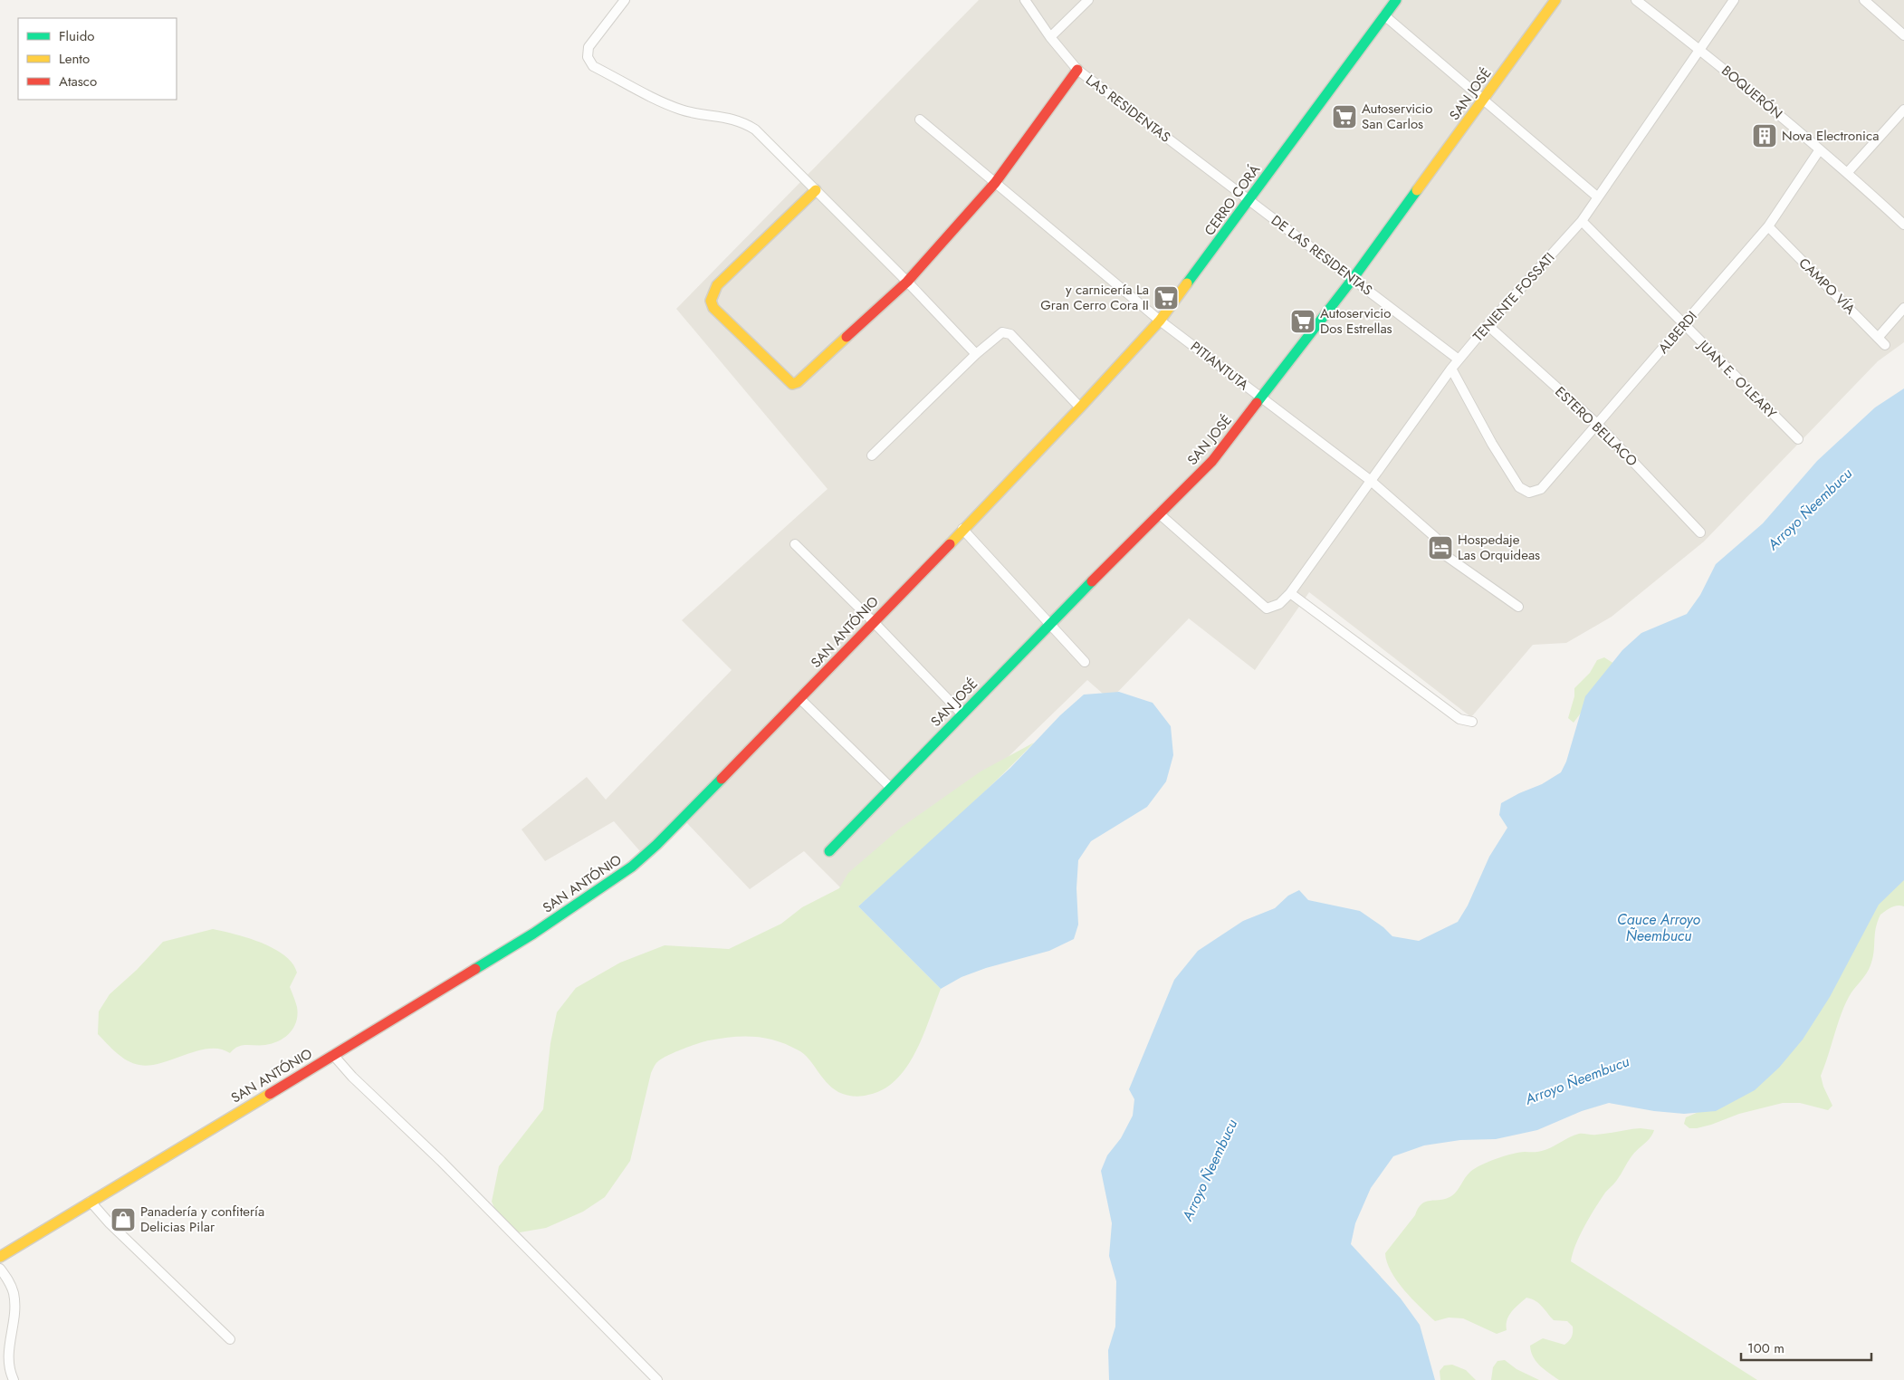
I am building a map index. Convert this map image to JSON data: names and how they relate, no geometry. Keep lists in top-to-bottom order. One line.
{"streets":{"street":["BOQUERÓN","SAN JOSÉ","LAS RESIDENTAS","CERRO CORÁ","DE LAS RESIDENTAS","CAMPO VÍA","TENIENTE FOSSATI","ALBERDI","PITIANTUTA","JUAN E. O'LEARY","ESTERO BELLACO","SAN ANTÓNIO"]},"crossings":[["BOQUERÓN","TENIENTE FOSSATI"],["BOQUERÓN","ALBERDI"],["SAN JOSÉ","DE LAS RESIDENTAS"],["SAN JOSÉ","TENIENTE FOSSATI"],["SAN JOSÉ","PITIANTUTA"],["LAS RESIDENTAS","CERRO CORÁ"],["LAS RESIDENTAS","DE LAS RESIDENTAS"],["CERRO CORÁ","DE LAS RESIDENTAS"],["CERRO CORÁ","PITIANTUTA"],["CERRO CORÁ","SAN ANTÓNIO"],["DE LAS RESIDENTAS","TENIENTE FOSSATI"],["CAMPO VÍA","ALBERDI"],["TENIENTE FOSSATI","ALBERDI"],["TENIENTE FOSSATI","PITIANTUTA"],["TENIENTE FOSSATI","JUAN E. O'LEARY"],["TENIENTE FOSSATI","ESTERO BELLACO"],["ALBERDI","JUAN E. O'LEARY"],["ALBERDI","ESTERO BELLACO"]],"water":["Arroyo Ñeembucu","Cauce Arroyo Ñeembucu"],"places":{"supermarket":["Autoservicio San Carlos","y carnicería La Gran Cerro Cora II","Autoservicio Dos Estrellas"],"building":["Nova Electronica"],"hotel":["Hospedaje Las Orquideas"],"shop":["Panadería y confitería Delicias Pilar"]},"legend":["Fluido","Lento","Atasco"],"scale_bar":"100 m"}
